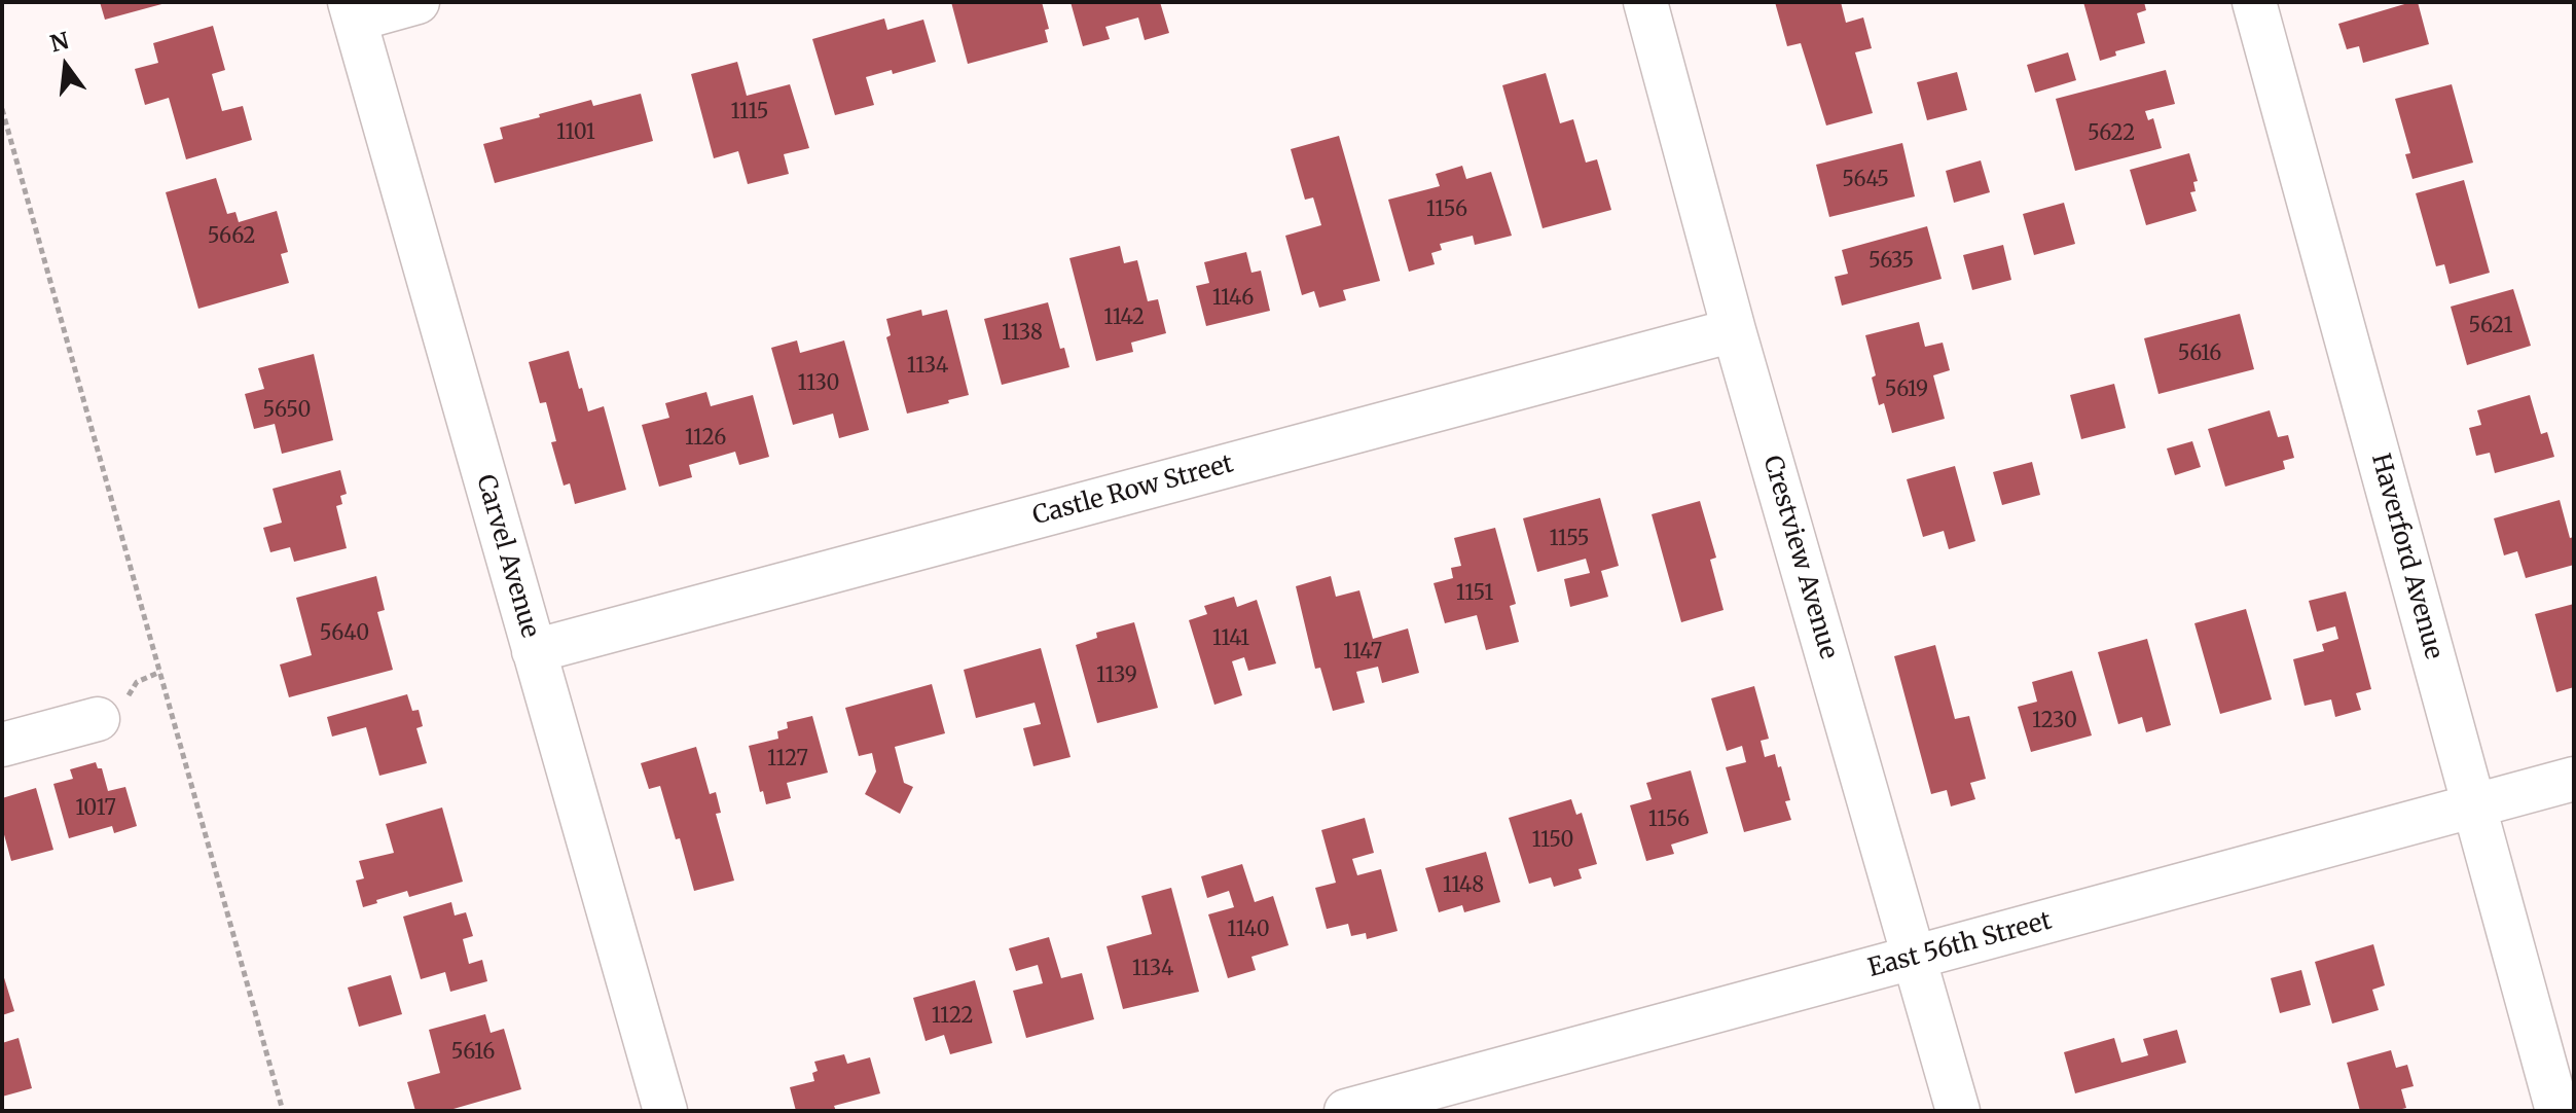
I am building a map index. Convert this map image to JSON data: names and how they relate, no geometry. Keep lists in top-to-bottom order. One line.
{"streets":{"street":["Castle Row Street","Carvel Avenue","Haverford Avenue","Crestview Avenue","East 56th Street"]},"crossings":[["Castle Row Street","Carvel Avenue"],["Castle Row Street","Crestview Avenue"],["Haverford Avenue","East 56th Street"],["Crestview Avenue","East 56th Street"]],"house_numbers":["1115","1101","5622","5645","1156","5662","5635","1146","1142","5621","1138","5616","1134","1130","5619","5650","1126","1155","1151","5640","1141","1147","1139","1230","1127","1017","1156","1150","1148","1140","1134","1122","5616"],"north":"top"}
